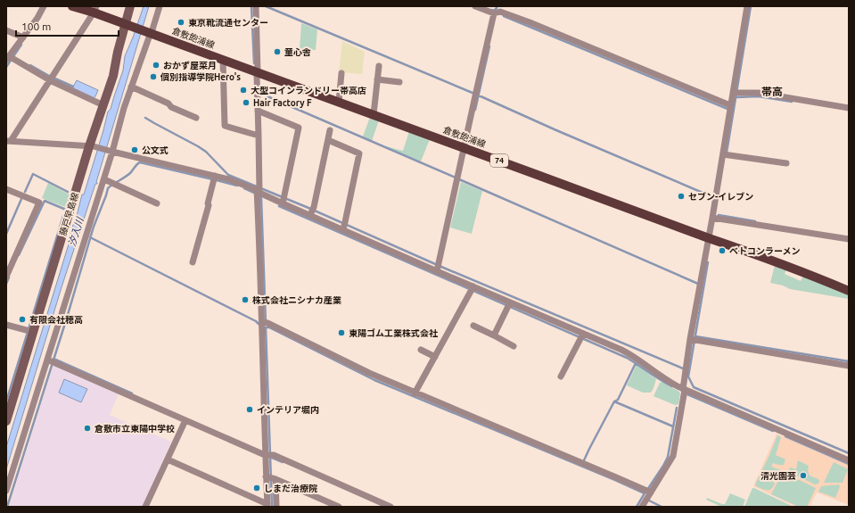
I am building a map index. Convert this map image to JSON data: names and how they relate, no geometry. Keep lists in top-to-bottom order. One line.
{"streets":{"main road":["倉敷飽浦線","74","藤戸早島線"]},"crossings":[["倉敷飽浦線","藤戸早島線"]],"districts":["帯高"],"water":["汐入川"],"places":["東京靴流通センター","童心舎","おかず屋菜月","個別指導学院Hero's","大型コインランドリー帯高店","Hair Factory F","公文式","セブン-イレブン","ベトコンラーメン","株式会社ニシナカ産業","有限会社穂高","東陽ゴム工業株式会社","インテリア堀内","倉敷市立東陽中学校","清光園芸","しまだ治療院"],"scale_bar":"100 m"}
